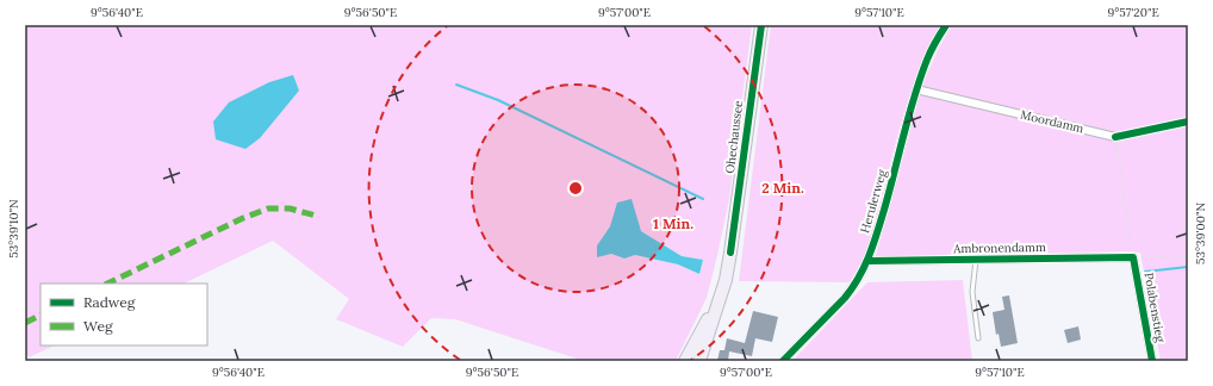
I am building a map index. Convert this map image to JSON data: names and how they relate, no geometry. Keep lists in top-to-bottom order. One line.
{"streets":{"main road":["Ohechaussee"],"street":["Moordamm","Herulerweg","Ambronendamm","Polabenstieg"]},"crossings":[["Moordamm","Herulerweg"],["Herulerweg","Ambronendamm"],["Ambronendamm","Polabenstieg"]],"legend":["Radweg","Weg"],"coordinates":["9°56'40\"E","9°56'50\"E","9°57'00\"E","9°57'10\"E","9°57'20\"E","53°39'10\"N","53°39'00\"N"],"rings":["2 Min.","1 Min."]}
